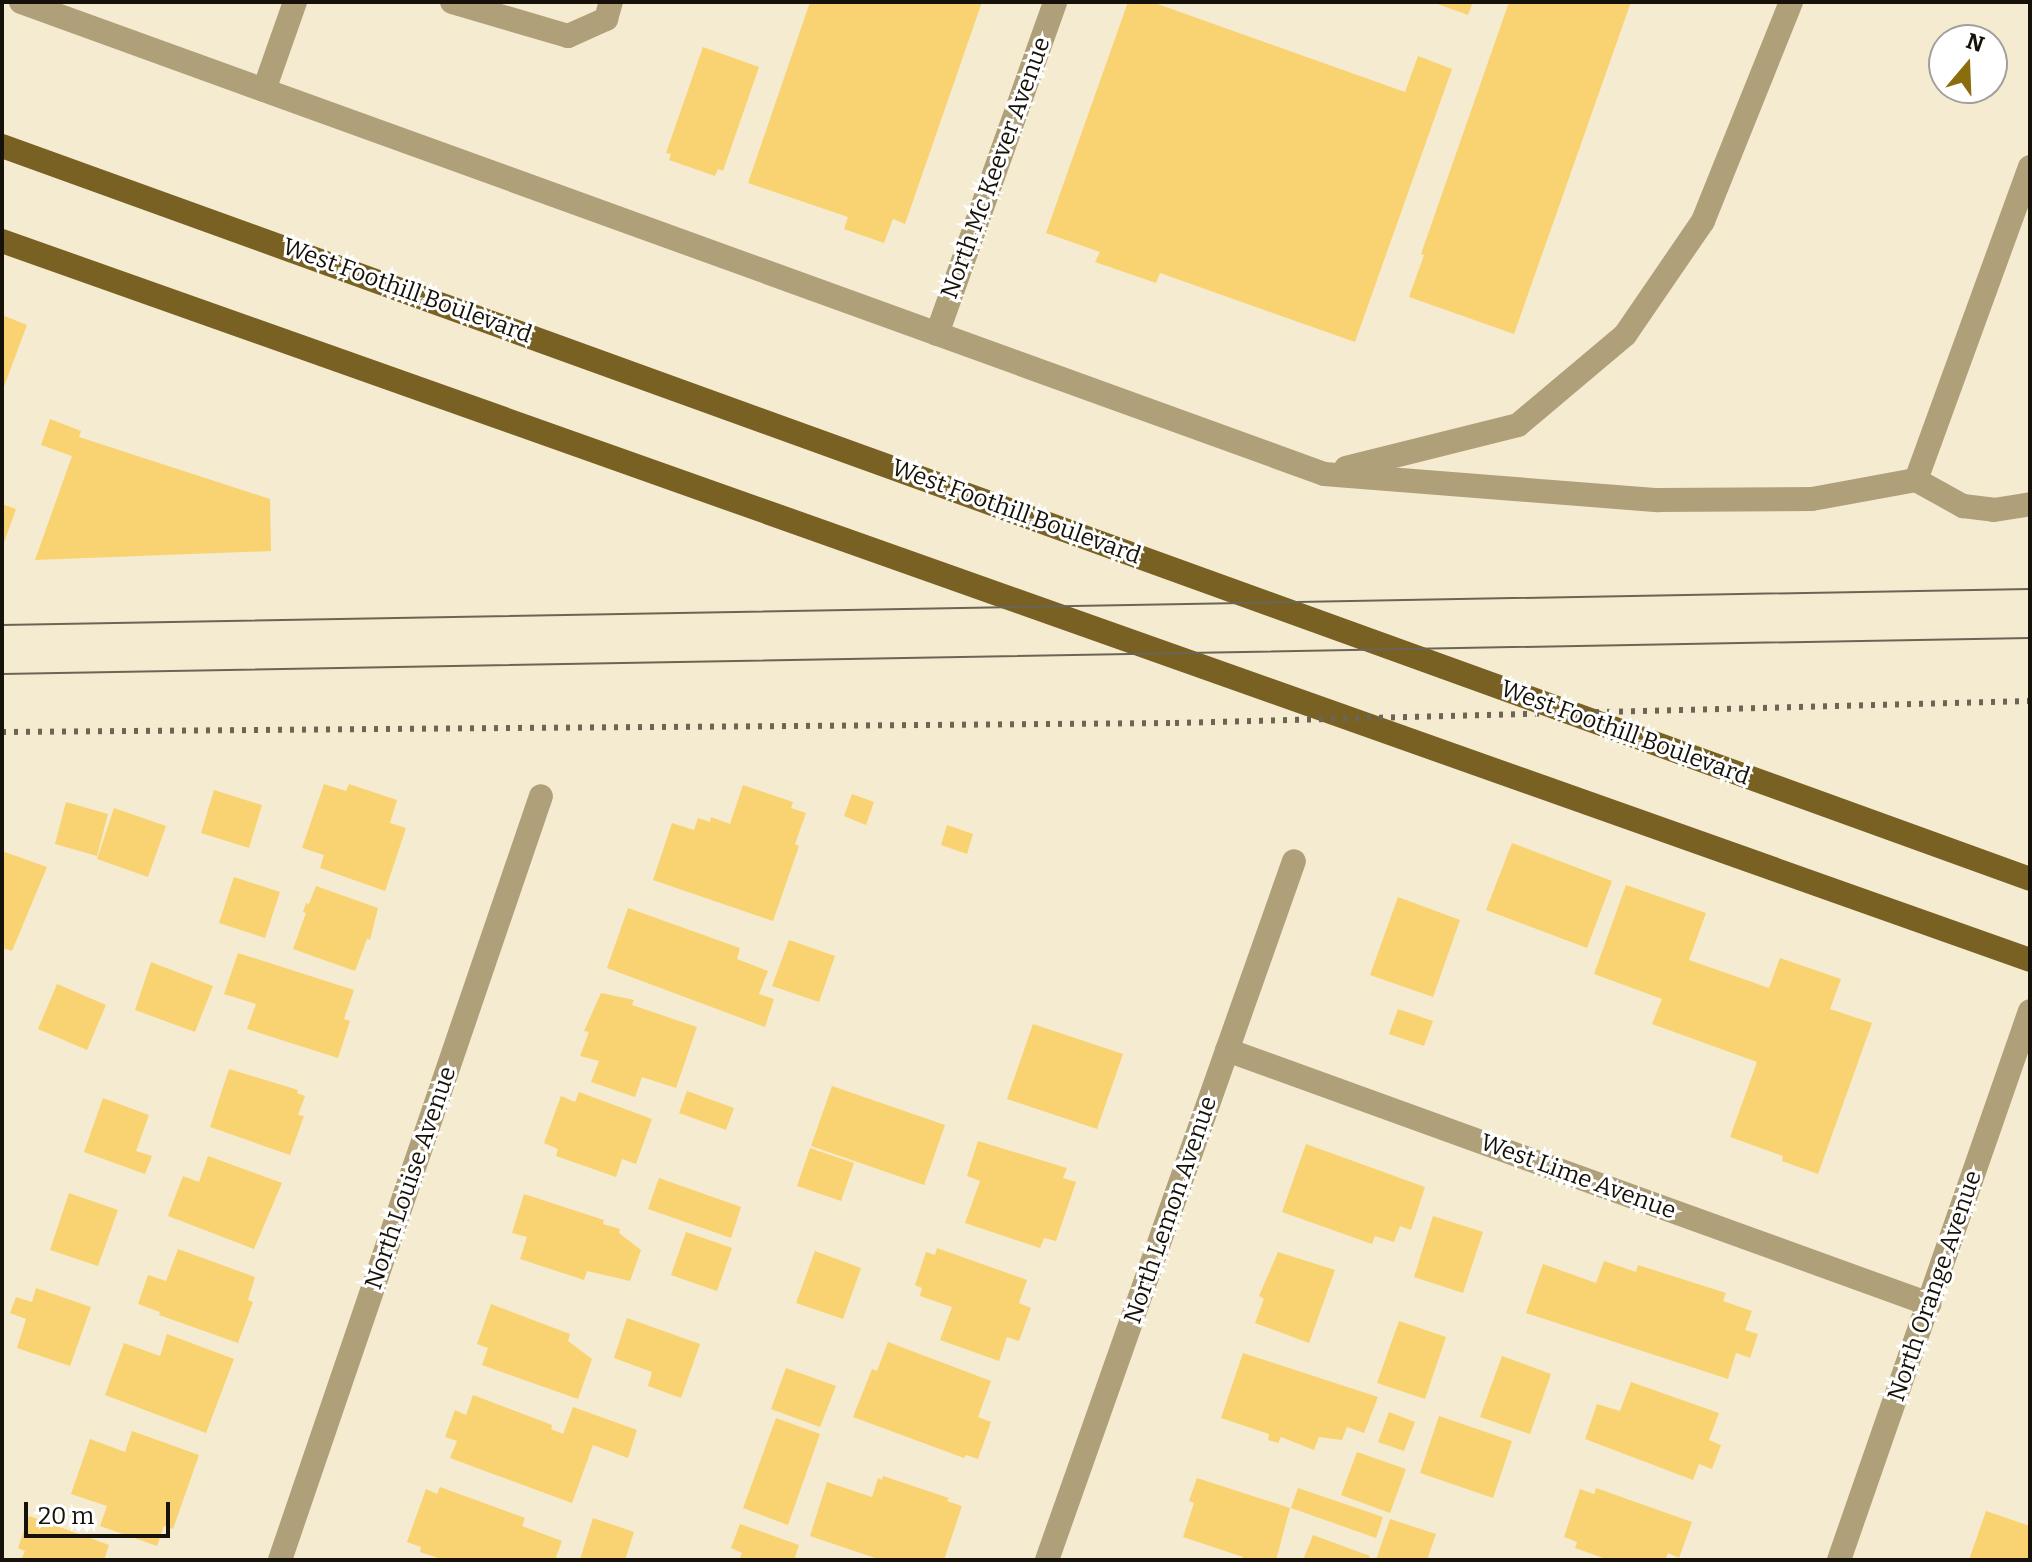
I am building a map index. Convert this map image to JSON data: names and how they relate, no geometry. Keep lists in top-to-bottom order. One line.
{"streets":{"main road":["West Foothill Boulevard"],"street":["North Mc Keever Avenue","West Lime Avenue","North Louise Avenue","North Lemon Avenue","North Orange Avenue"]},"crossings":[["West Lime Avenue","North Lemon Avenue"],["West Lime Avenue","North Orange Avenue"]],"scale_bar":"20 m","north":"top"}
